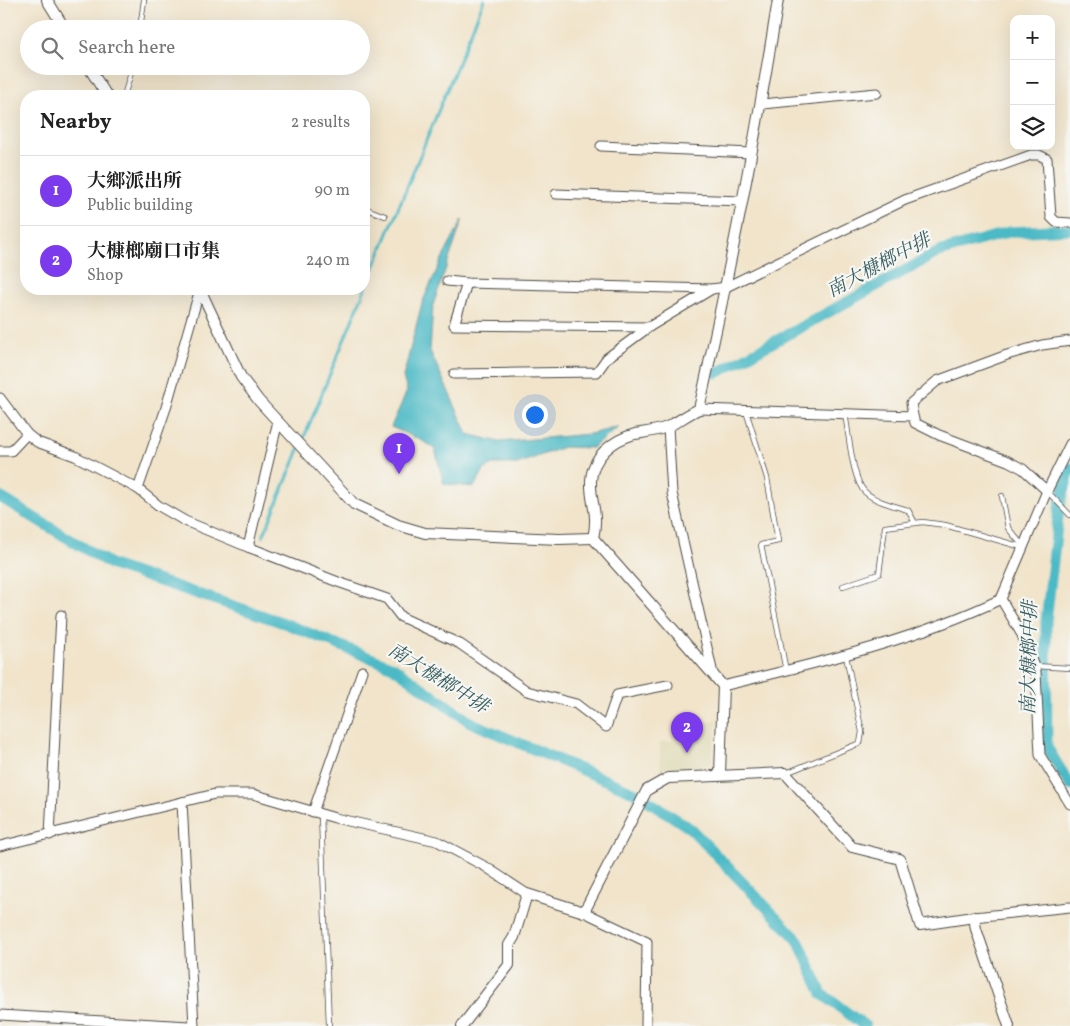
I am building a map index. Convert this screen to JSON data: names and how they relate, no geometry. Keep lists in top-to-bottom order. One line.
{"water":["南大槺榔中排"],"page":{"map_buttons":["+","−"],"search":"Search here","heading":["Nearby","2 results"],"list":[{"mark":"1","name":"大鄉派出所","note":"Public building","value":"90 m"},{"mark":"2","name":"大槺榔廟口市集","note":"Shop","value":"240 m"}],"pins":["1","2"]}}
